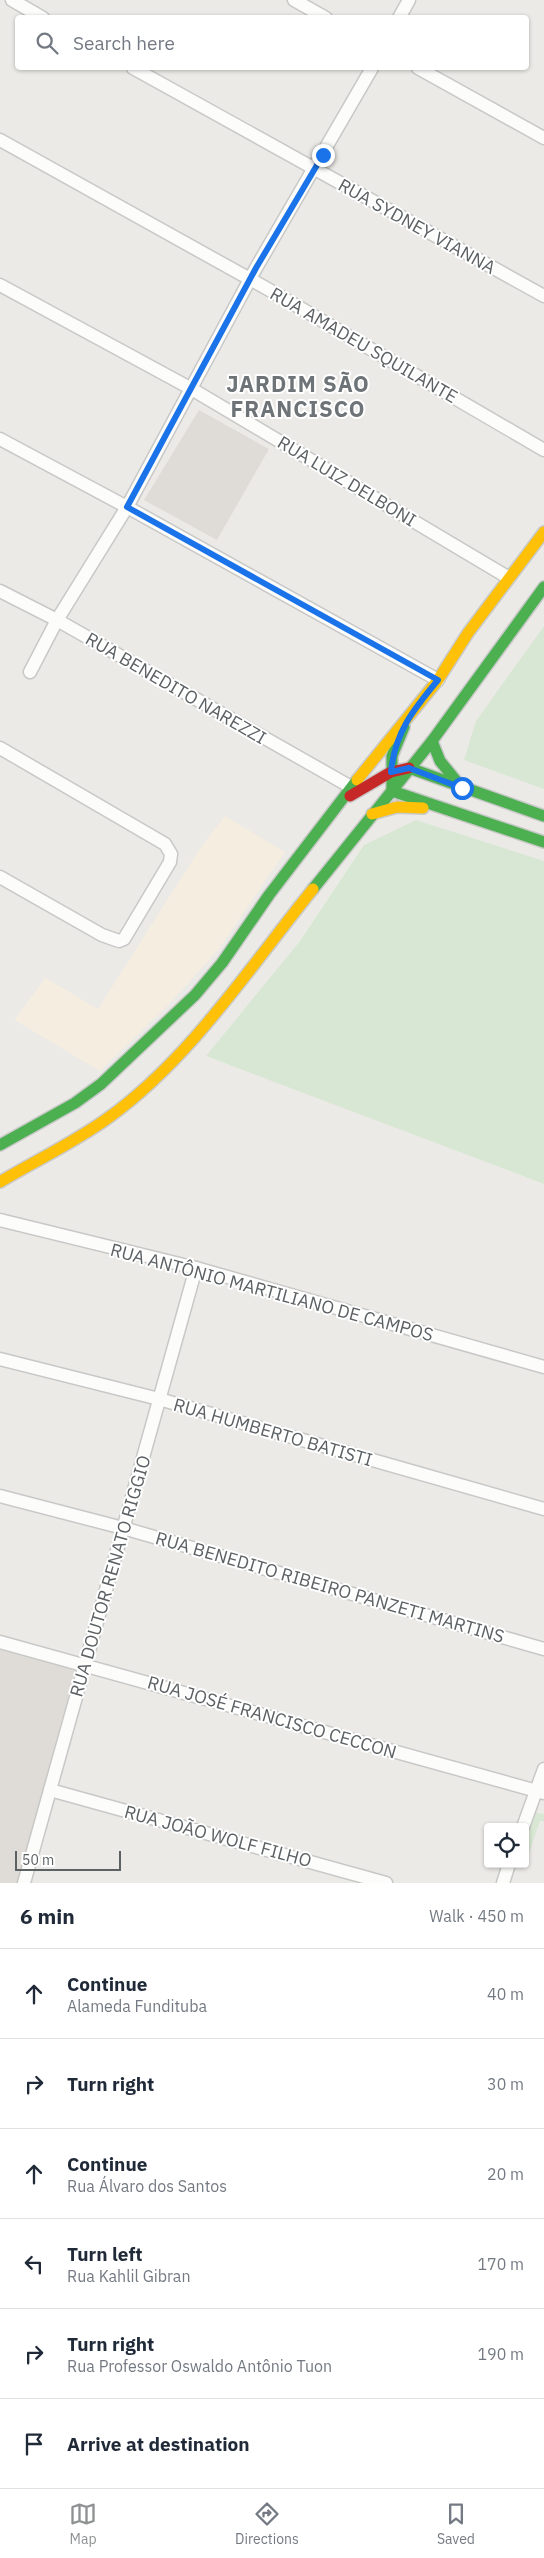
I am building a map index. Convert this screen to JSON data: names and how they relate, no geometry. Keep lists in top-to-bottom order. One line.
{"streets":{"street":["RUA SYDNEY VIANNA","RUA AMADEU SQUILANTE","RUA LUIZ DELBONI","RUA BENEDITO NAREZZI","RUA ANTÔNIO MARTILIANO DE CAMPOS","RUA HUMBERTO BATISTI","RUA DOUTOR RENATO RIGGIO","RUA BENEDITO RIBEIRO PANZETI MARTINS","RUA JOSÉ FRANCISCO CECCON","RUA JOÃO WOLF FILHO"]},"crossings":[["RUA ANTÔNIO MARTILIANO DE CAMPOS","RUA DOUTOR RENATO RIGGIO"],["RUA HUMBERTO BATISTI","RUA DOUTOR RENATO RIGGIO"],["RUA DOUTOR RENATO RIGGIO","RUA BENEDITO RIBEIRO PANZETI MARTINS"],["RUA DOUTOR RENATO RIGGIO","RUA JOSÉ FRANCISCO CECCON"],["RUA DOUTOR RENATO RIGGIO","RUA JOÃO WOLF FILHO"]],"districts":["JARDIM SÃO FRANCISCO"],"scale_bar":"50 m","page":{"search":"Search here","scale":"50 m","heading":["6 min","Walk · 450 m"],"list":[["Continue","Alameda Fundituba","40 m"],["Turn right","30 m"],["Continue","Rua Álvaro dos Santos","20 m"],["Turn left","Rua Kahlil Gibran","170 m"],["Turn right","Rua Professor Oswaldo Antônio Tuon","190 m"],"Arrive at destination"],"nav":["Map","Directions","Saved"]}}
